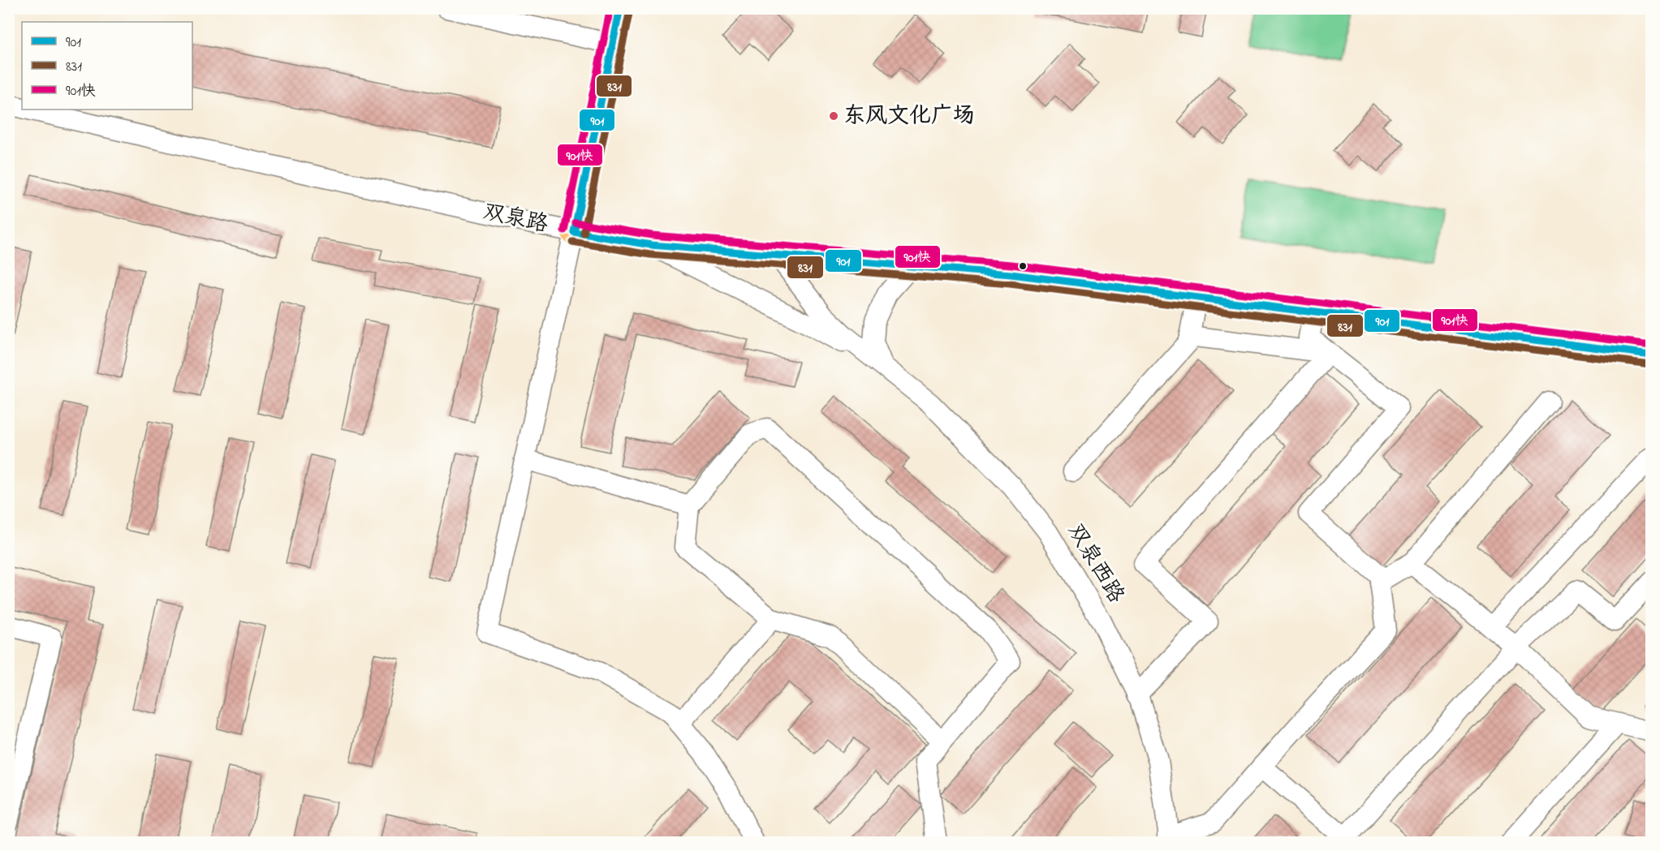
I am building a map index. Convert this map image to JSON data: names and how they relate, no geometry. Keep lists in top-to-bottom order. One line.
{"streets":{"main road":["双泉路"],"street":["双泉西路"]},"crossings":[["双泉路","双泉西路"]],"places":["东风文化广场"],"lines":["transit line 901","transit line 901快","transit line 831"],"legend":["901","831","901快"]}
